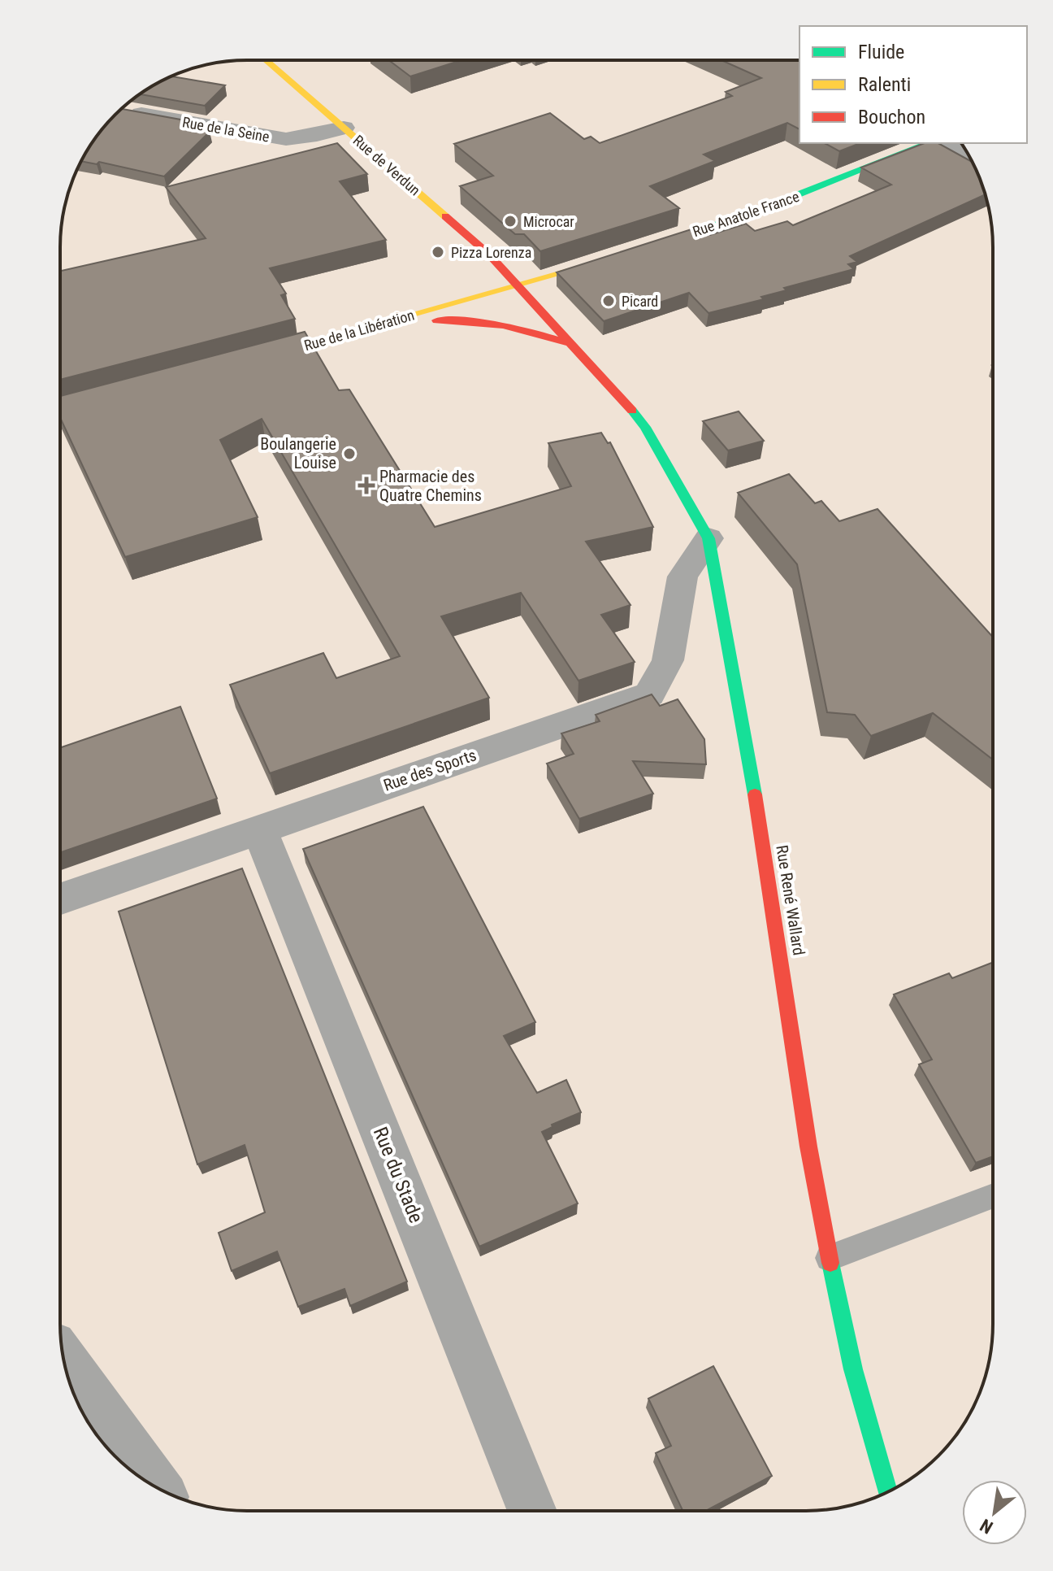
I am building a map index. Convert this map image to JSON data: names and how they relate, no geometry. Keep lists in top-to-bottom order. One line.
{"streets":{"main road":["Rue de Verdun","Rue Anatole France","Rue de la Libération","Rue René Wallard"],"street":["Rue de la Seine","Rue des Sports","Rue du Stade"]},"crossings":[["Rue de la Seine","Rue de Verdun"],["Rue de Verdun","Rue de la Libération"],["Rue de Verdun","Rue René Wallard"],["Rue de la Libération","Rue René Wallard"],["Rue des Sports","Rue René Wallard"],["Rue des Sports","Rue du Stade"]],"places":{"other":["Microcar","Pizza Lorenza","Picard","Boulangerie Louise"],"health":["Pharmacie des Quatre Chemins"]},"legend":["Fluide","Ralenti","Bouchon"],"north":"bottom left"}
